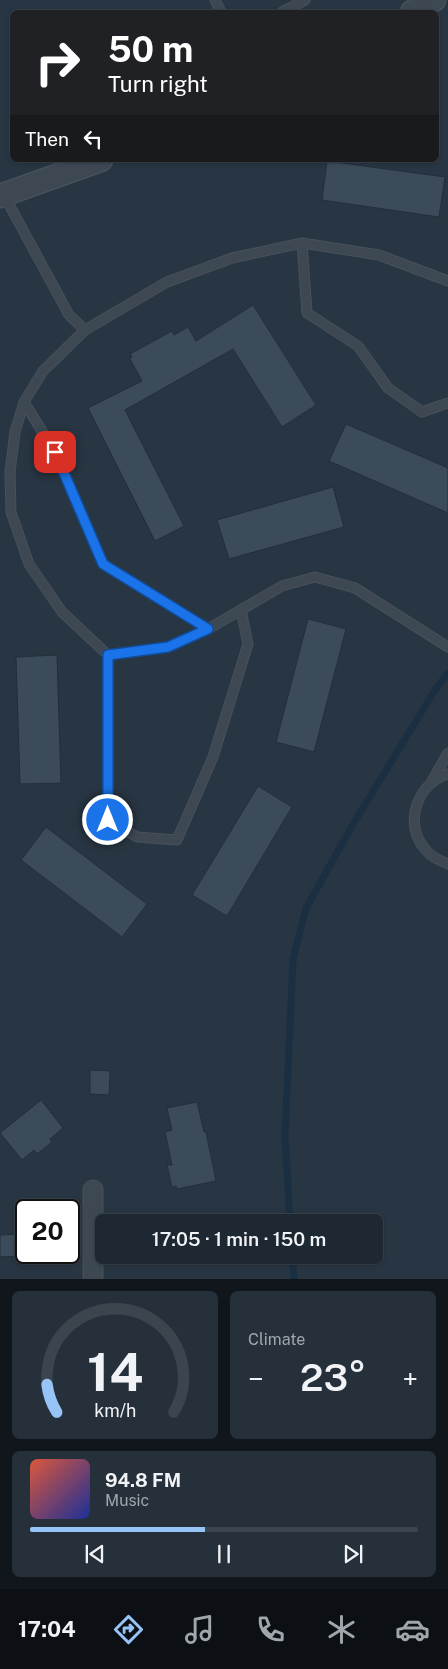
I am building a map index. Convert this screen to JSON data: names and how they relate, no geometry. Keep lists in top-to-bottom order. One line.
{"page":{"turn":["50 m","Turn right"],"then":"Then","limit":"20","trip":"17:05 · 1 min · 150 m","tile":"Climate","heat":["−","23°","+"],"song":["94.8 FM","Music"],"tabs":"17:04","gauge":["14","km/h"]}}
